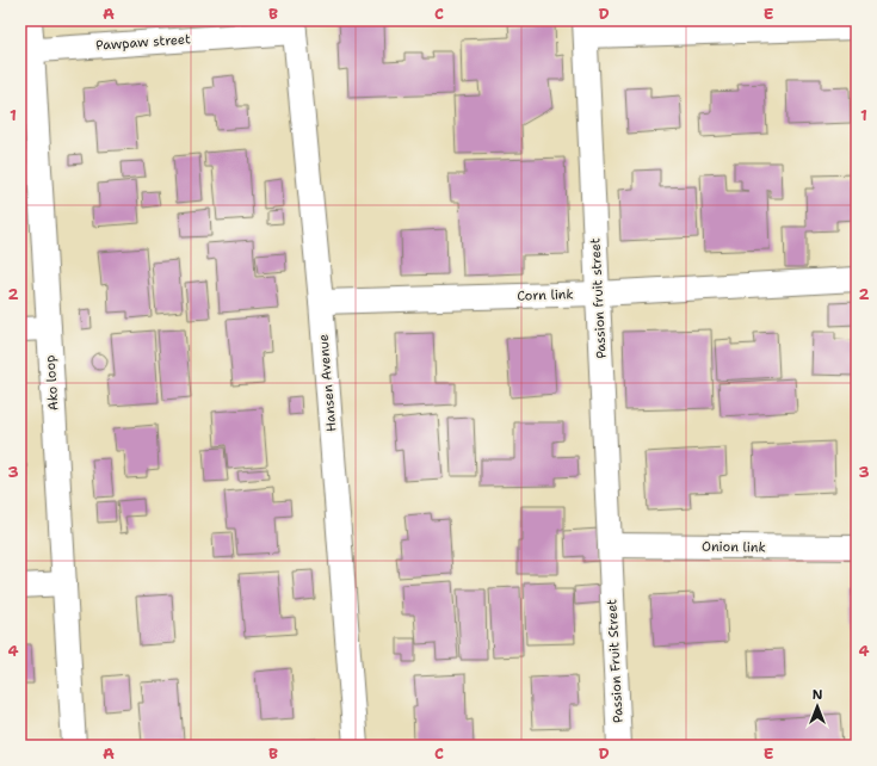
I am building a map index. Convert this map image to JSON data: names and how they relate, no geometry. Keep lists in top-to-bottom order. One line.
{"streets":{"street":["Pawpaw street","Corn link","Passion fruit street","Ako loop","Hansen Avenue","Onion link","Passion Fruit Street"]},"crossings":[["Pawpaw street","Ako loop"],["Pawpaw street","Hansen Avenue"],["Corn link","Passion fruit street"],["Corn link","Hansen Avenue"],["Passion fruit street","Onion link"],["Passion fruit street","Passion Fruit Street"]],"north":"top","grid":{"columns":["A","B","C","D","E"],"rows":["1","2","3","4"]}}
